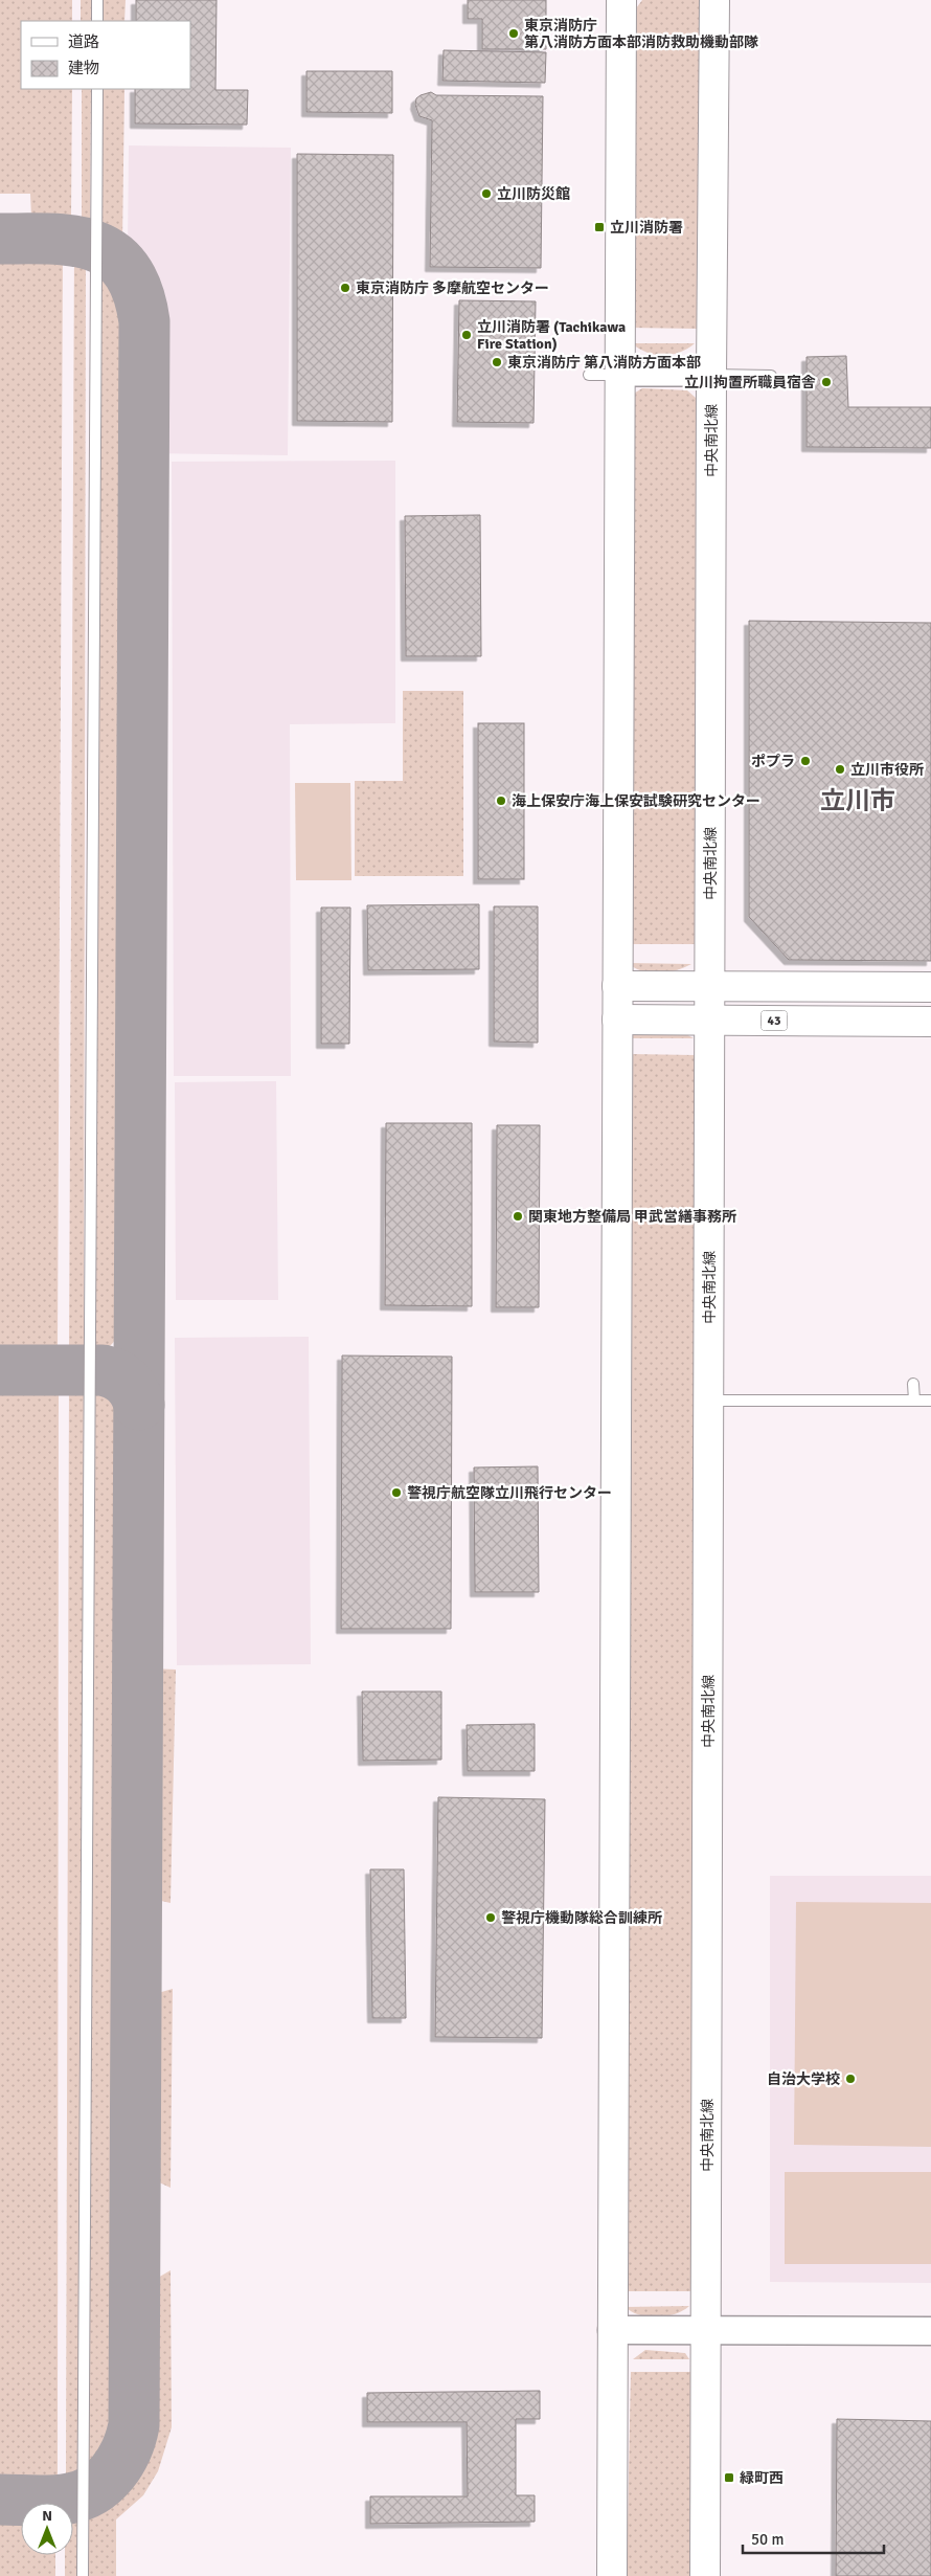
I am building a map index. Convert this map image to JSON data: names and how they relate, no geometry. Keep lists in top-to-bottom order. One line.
{"streets":{"main road":["中央南北線","43"]},"crossings":[["中央南北線","43"]],"districts":["立川市"],"places":{"other":["東京消防庁 第八消防方面本部消防救助機動部隊","立川防災館","東京消防庁 多摩航空センター","立川消防署 (Tachikawa Fire Station)","東京消防庁 第八消防方面本部","立川拘置所職員宿舎","ポプラ","立川市役所","海上保安庁海上保安試験研究センター","関東地方整備局 甲武営繕事務所","警視庁航空隊立川飛行センター","警視庁機動隊総合訓練所","自治大学校"],"transit":["立川消防署","緑町西"]},"legend":["道路","建物"],"scale_bar":"50 m","north":"top"}
